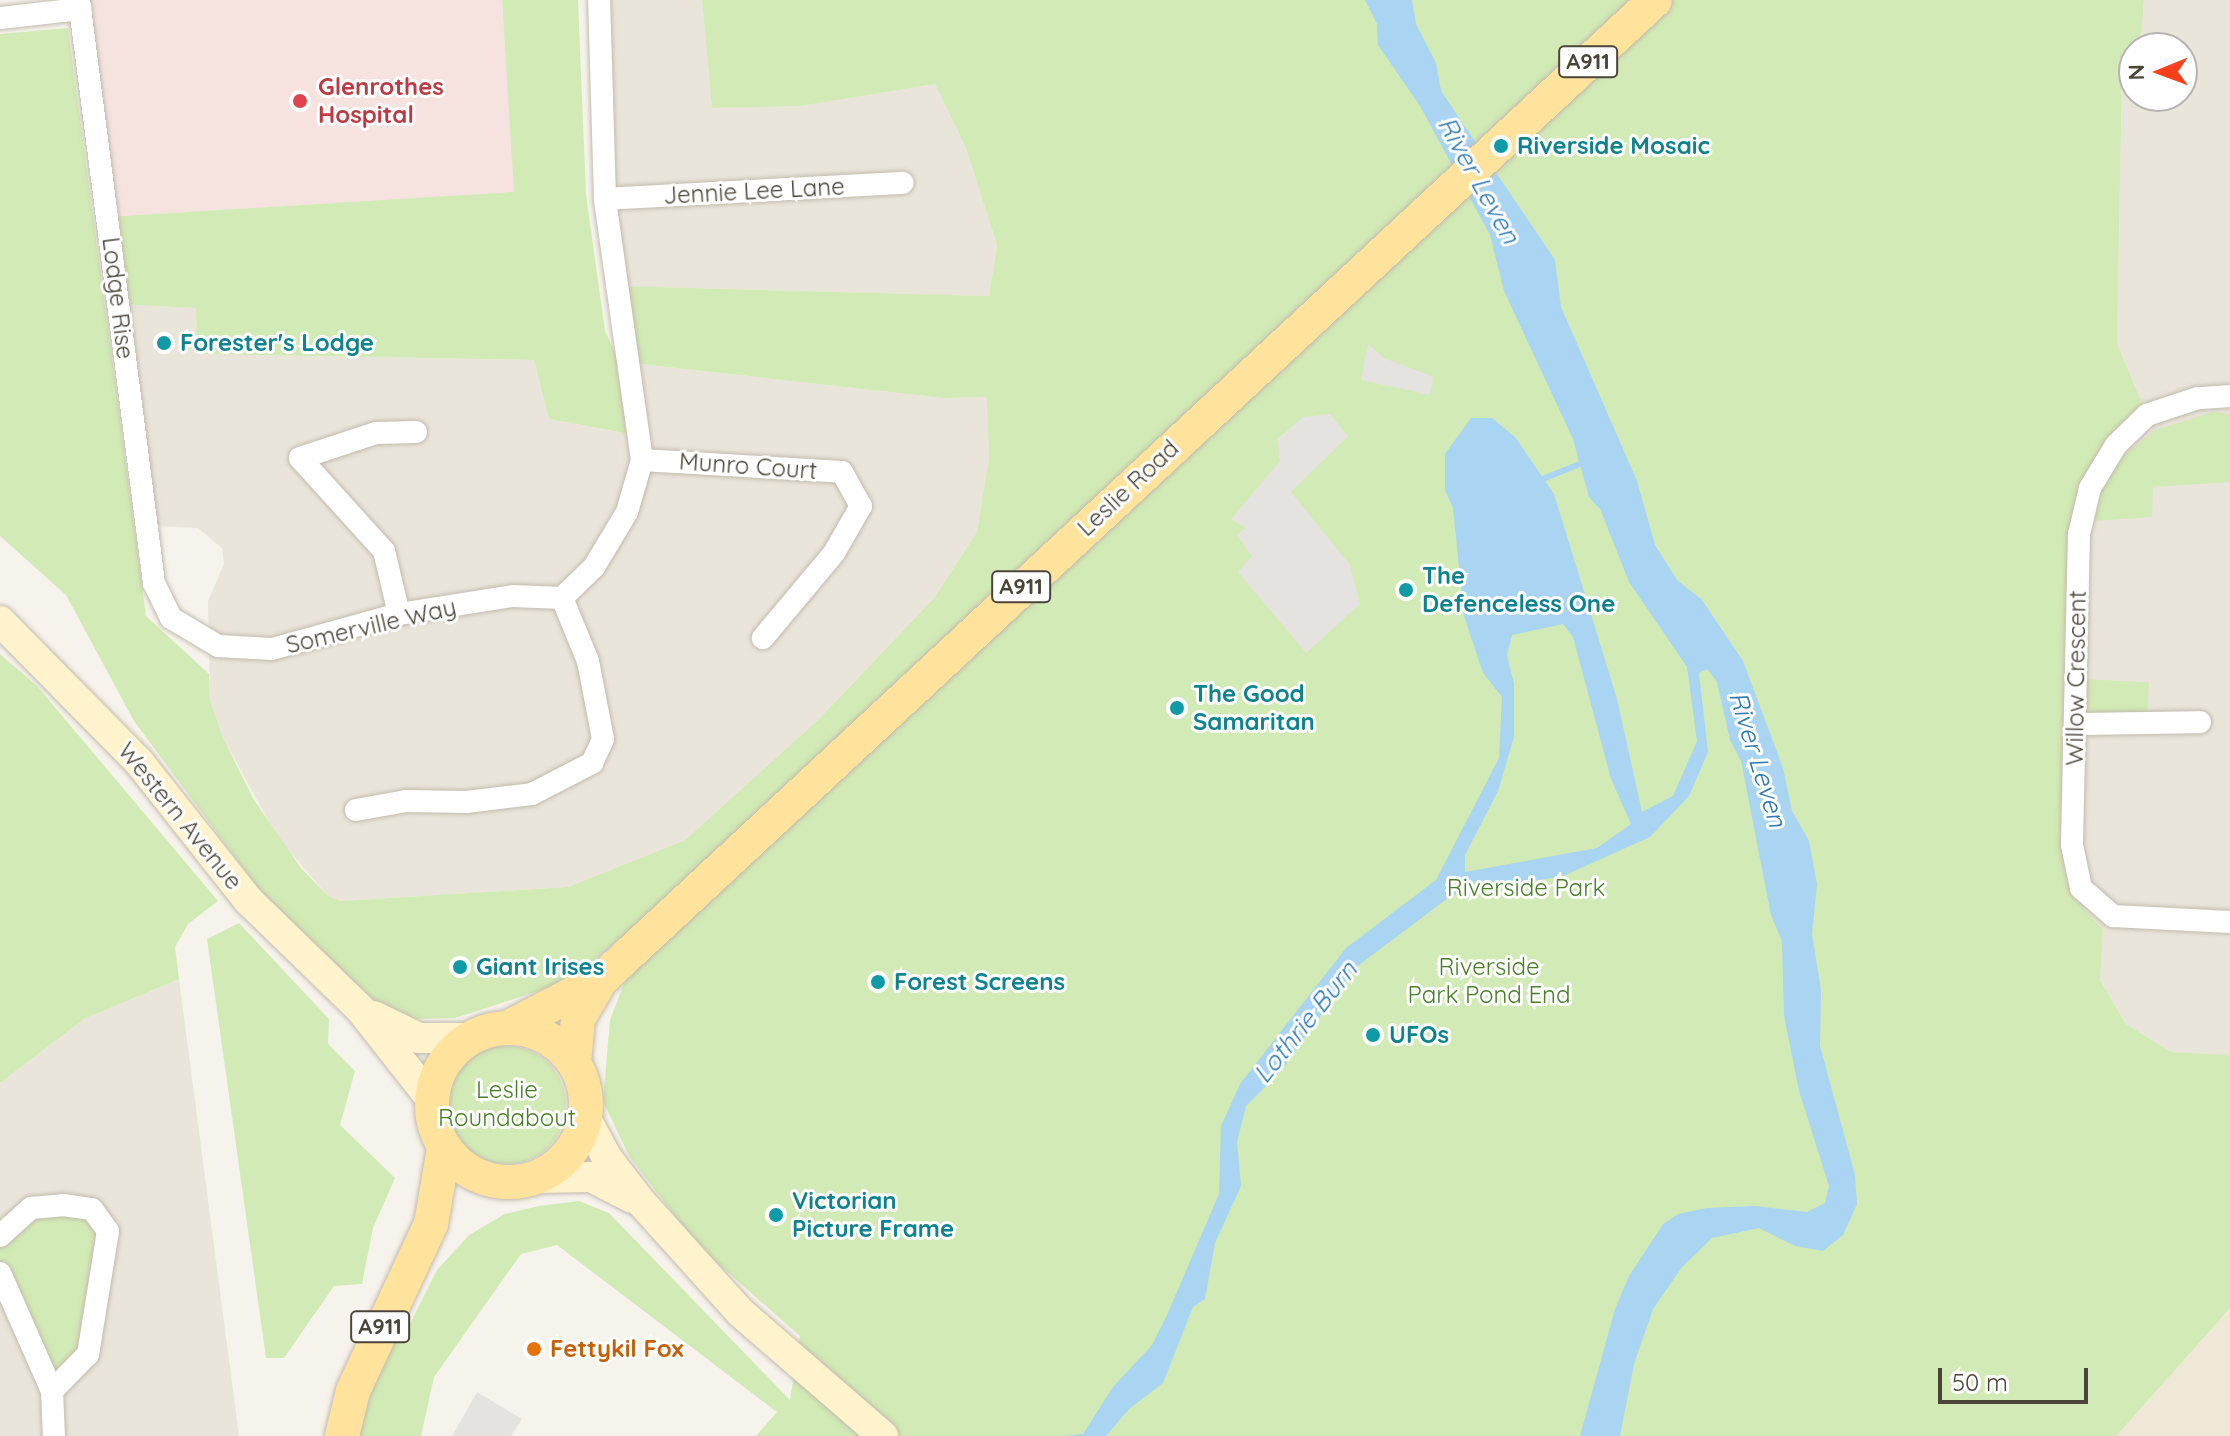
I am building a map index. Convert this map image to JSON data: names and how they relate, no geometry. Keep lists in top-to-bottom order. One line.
{"streets":{"main road":["A911","Leslie Road","Western Avenue"],"street":["Jennie Lee Lane","Lodge Rise","Munro Court","Somerville Way","Willow Crescent"]},"crossings":[["A911","Leslie Road"],["Lodge Rise","Somerville Way"]],"water":["River Leven","Lothrie Burn"],"parks":["Riverside Park","Riverside Park Pond End","Leslie Roundabout"],"places":["Glenrothes Hospital","Riverside Mosaic","Forester's Lodge","The Defenceless One","The Good Samaritan","Giant Irises","Forest Screens","UFOs","Victorian Picture Frame","Fettykil Fox"],"scale_bar":"50 m","north":"left"}
